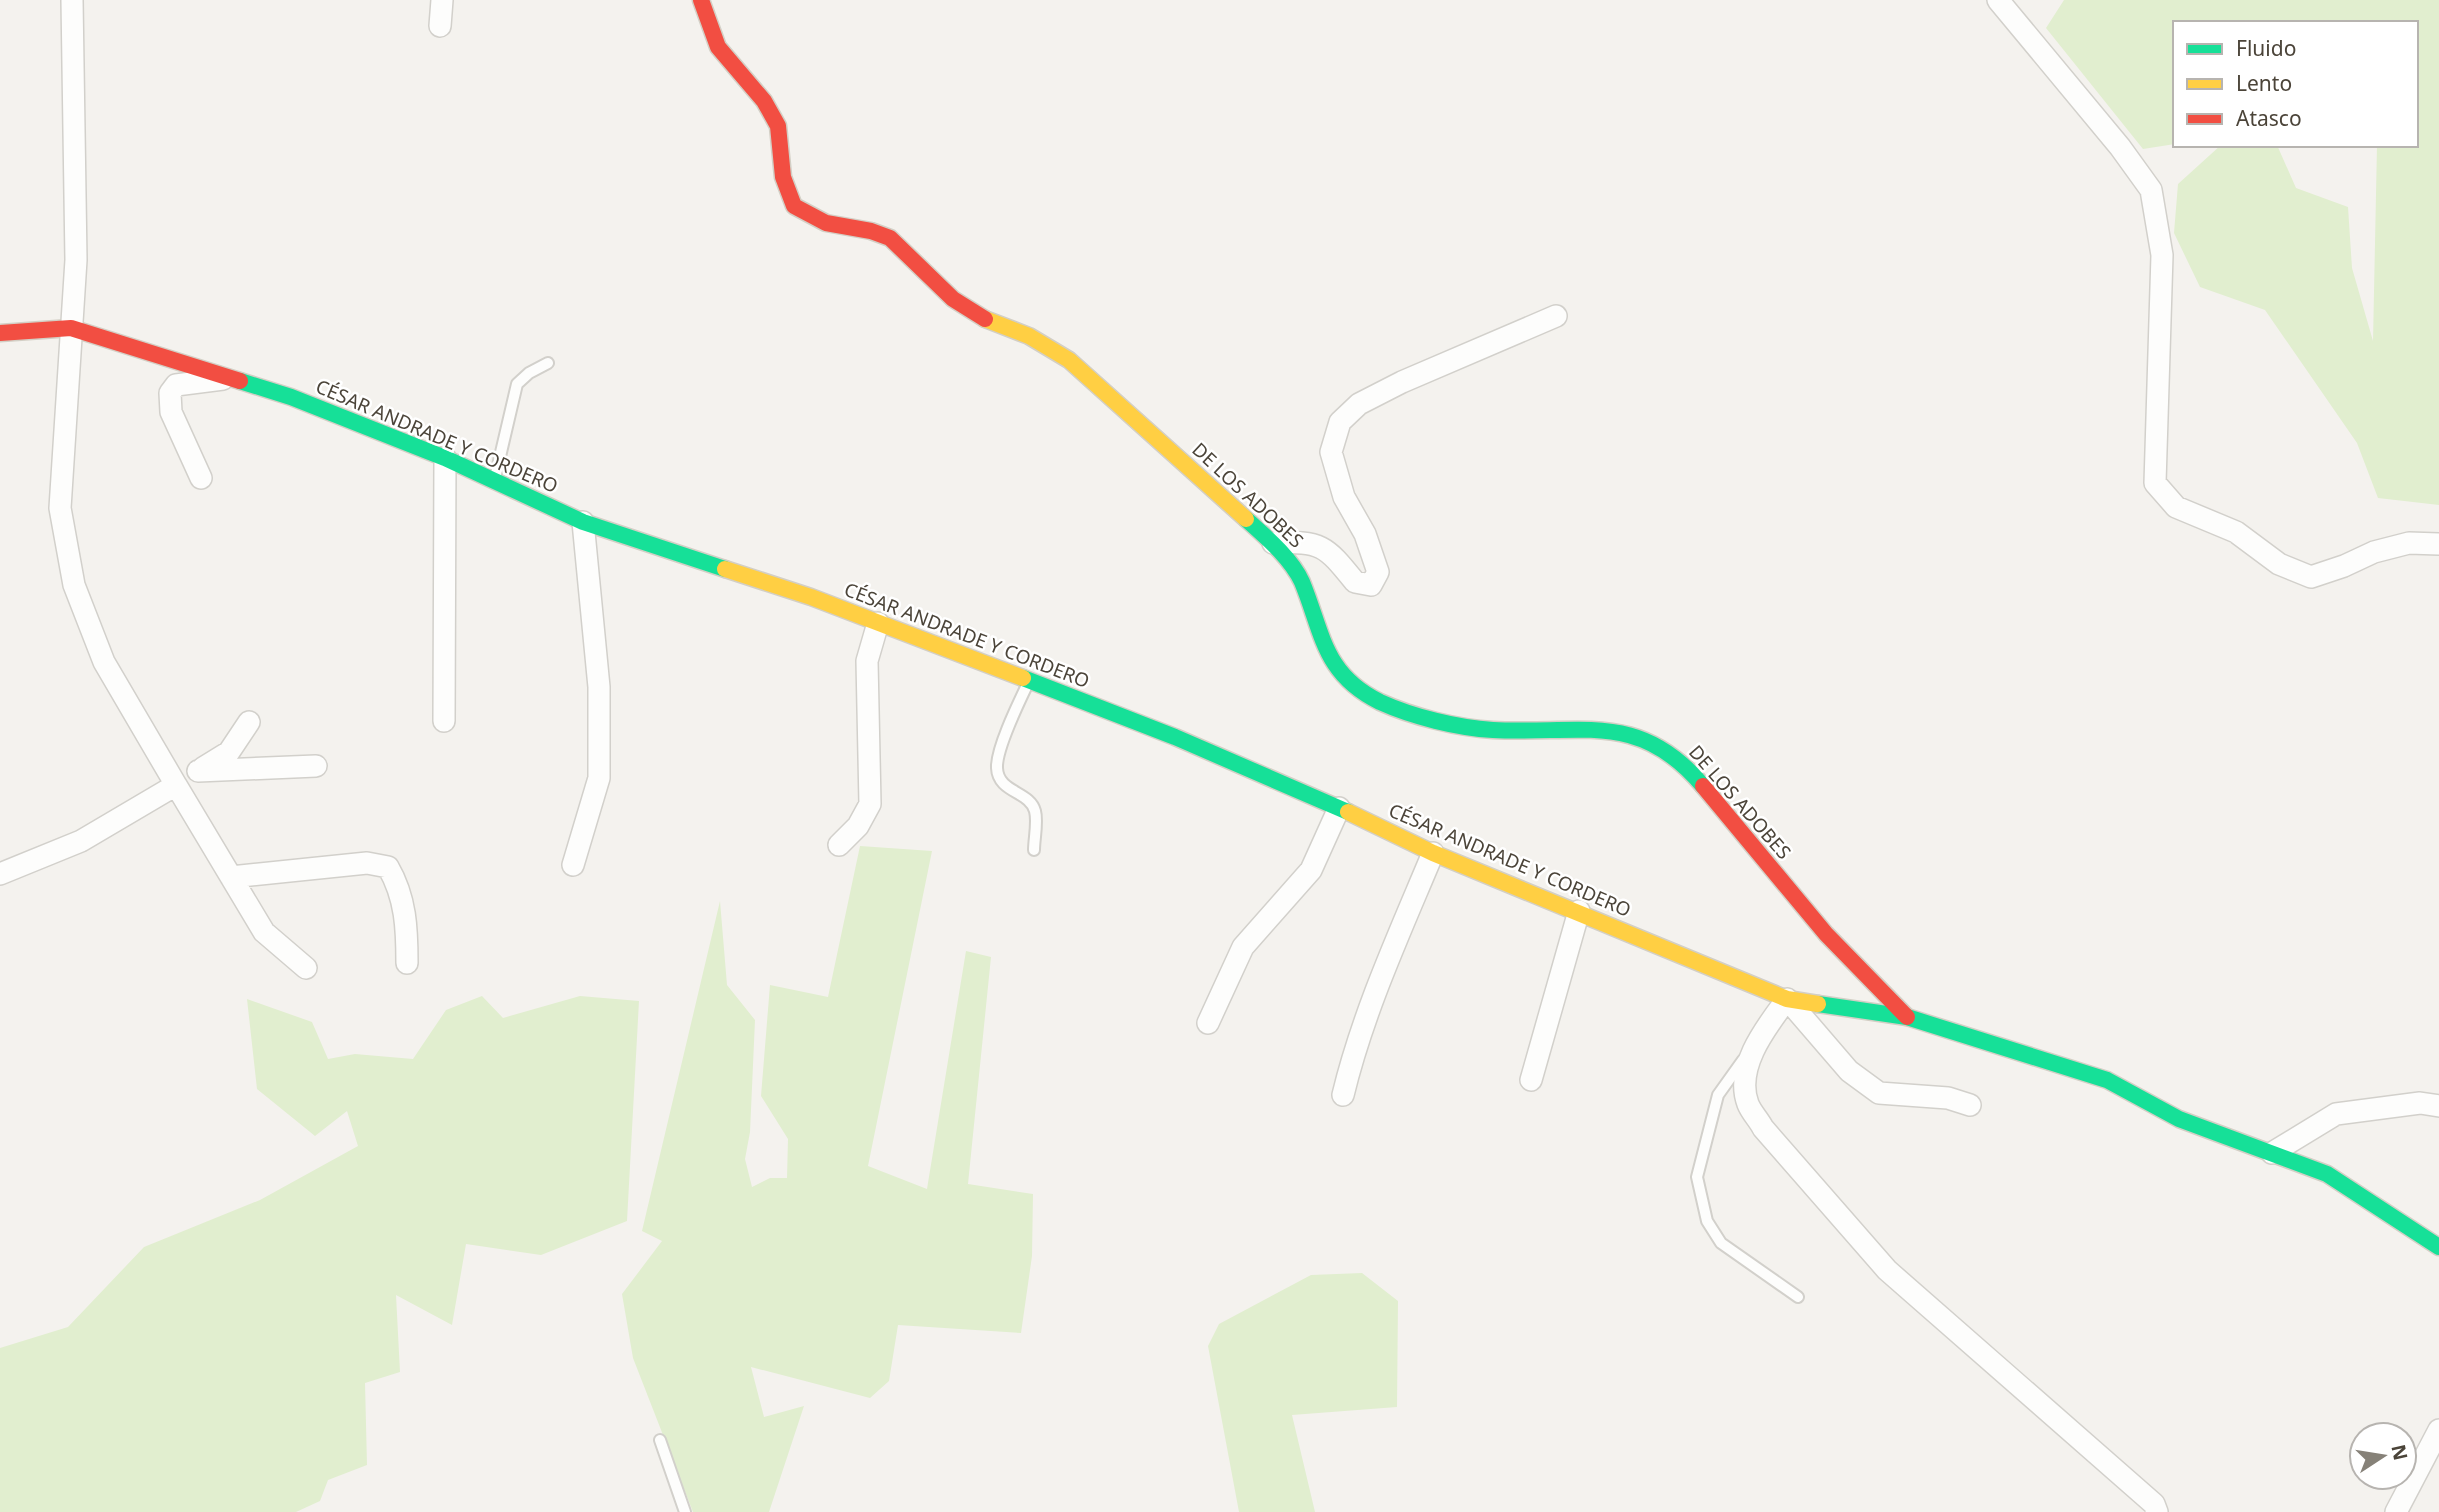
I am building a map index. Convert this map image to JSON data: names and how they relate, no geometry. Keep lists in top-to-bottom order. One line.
{"streets":{"street":["CÉSAR ANDRADE Y CORDERO","DE LOS ADOBES"]},"crossings":[["CÉSAR ANDRADE Y CORDERO","DE LOS ADOBES"]],"legend":["Fluido","Lento","Atasco"],"north":"right"}
